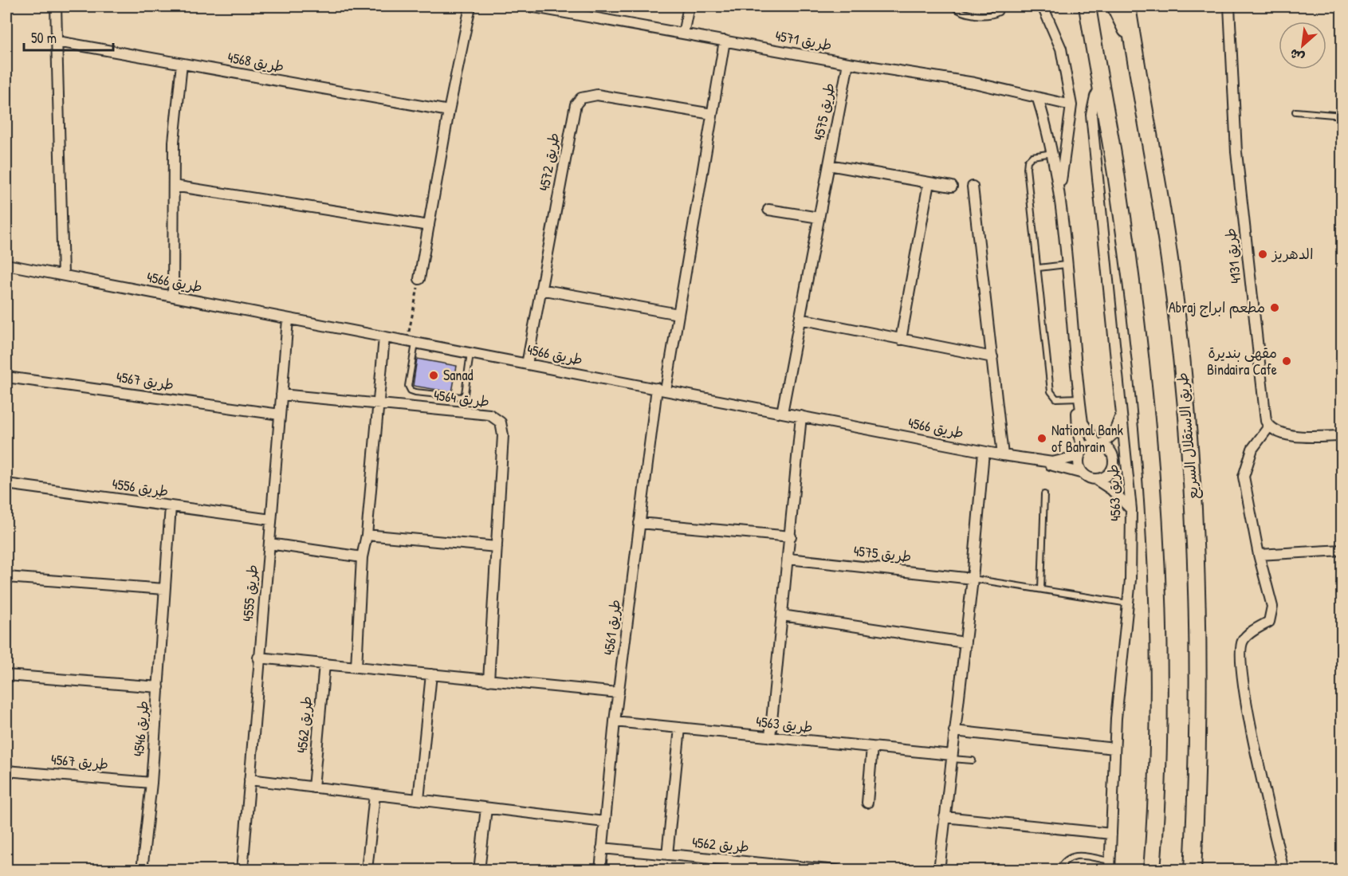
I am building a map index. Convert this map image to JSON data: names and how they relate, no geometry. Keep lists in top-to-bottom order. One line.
{"streets":{"main road":["طريق الاستقلال السريع"],"street":["طريق 4571","طريق 4568","طريق 4575","طريق 4572","طريق 4131","طريق 4566","طريق 4567","طريق 4564","طريق 4556","طريق 4563","طريق 4555","طريق 4561","طريق 4562","طريق 4546"]},"crossings":[["طريق 4571","طريق 4575"],["طريق 4575","طريق 4566"],["طريق 4572","طريق 4566"],["طريق 4566","طريق 4555"],["طريق 4566","طريق 4561"],["طريق 4567","طريق 4555"],["طريق 4567","طريق 4546"],["طريق 4564","طريق 4555"],["طريق 4556","طريق 4555"],["طريق 4556","طريق 4546"],["طريق 4563","طريق 4561"],["طريق 4561","طريق 4562"]],"places":["الدهريز","Abraj مطعم ابراج","مقهى بنديرة Bindaira Cafe","Sanad","National Bank of Bahrain"],"scale_bar":"50 m","north":"bottom left"}
